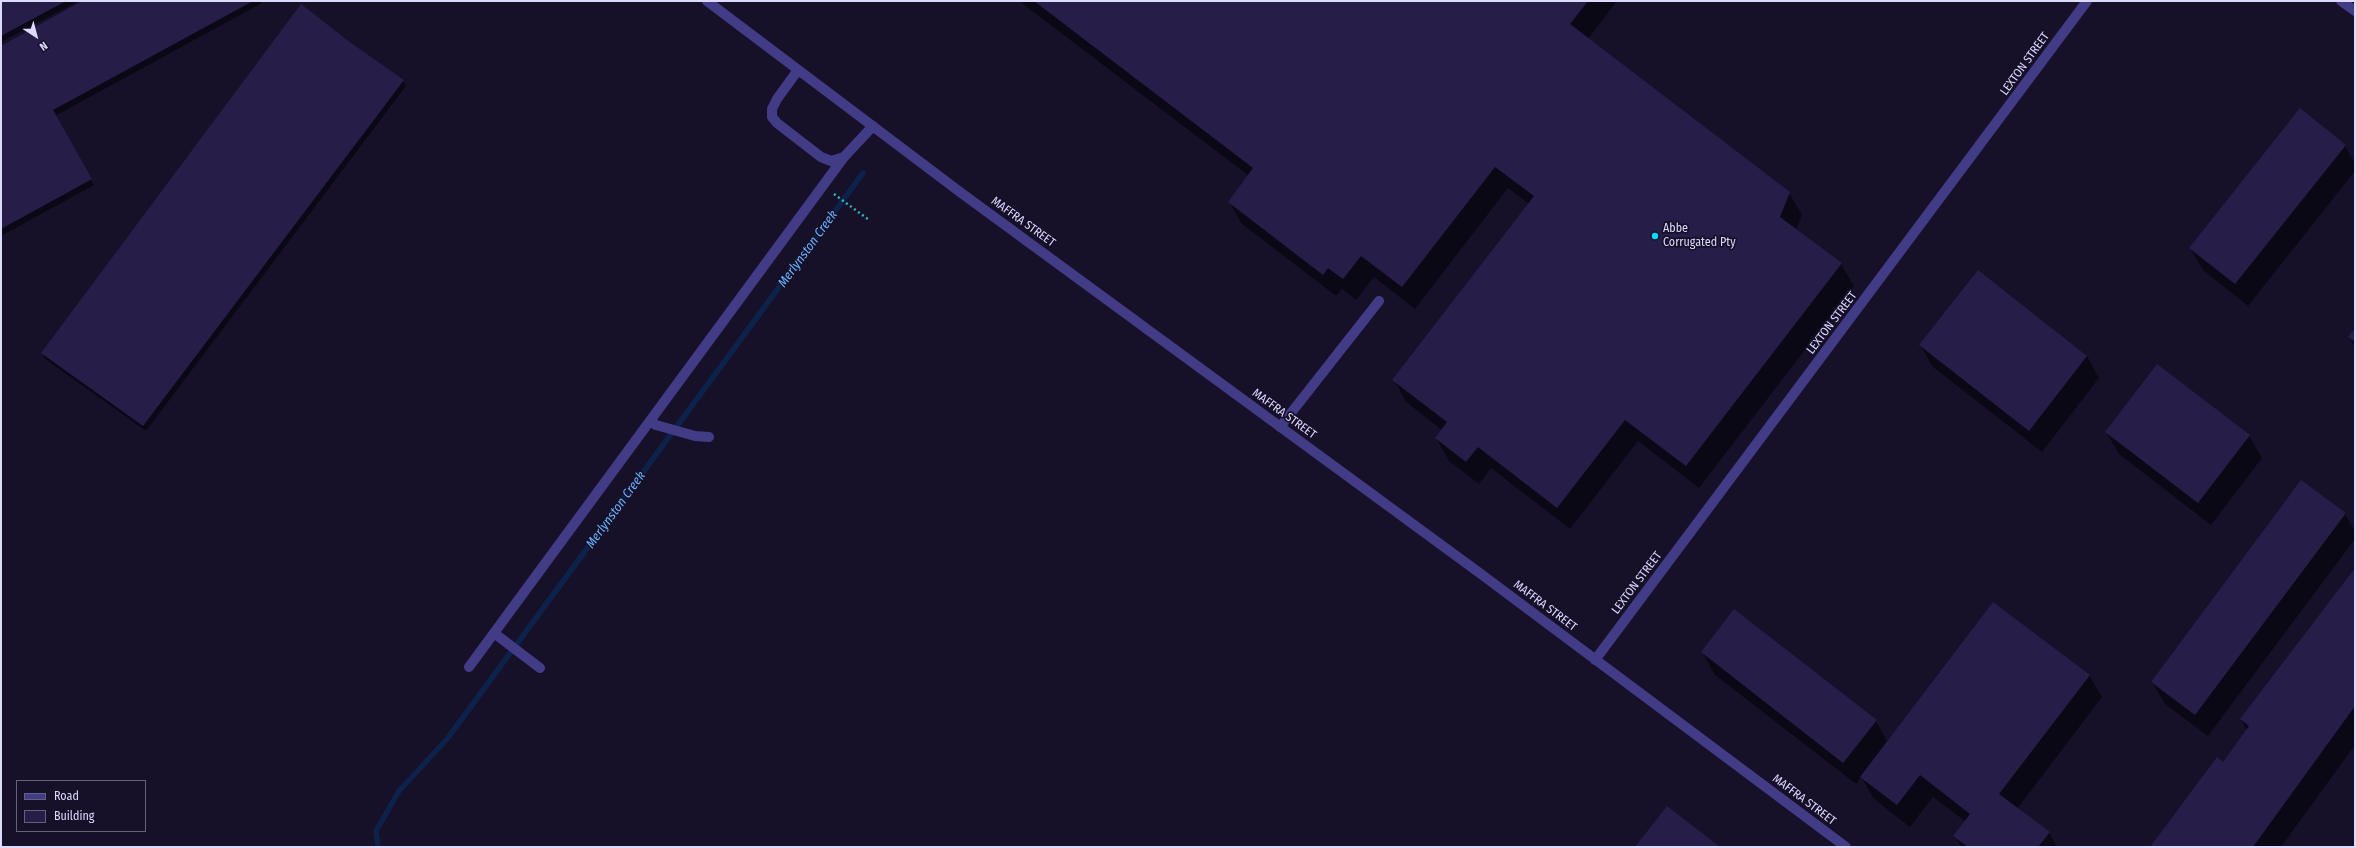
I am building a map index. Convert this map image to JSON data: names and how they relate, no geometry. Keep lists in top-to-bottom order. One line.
{"streets":{"street":["LEXTON STREET","MAFFRA STREET"]},"crossings":[["LEXTON STREET","MAFFRA STREET"]],"water":["Merlynston Creek"],"places":["Abbe Corrugated Pty"],"legend":["Road","Building"],"north":"bottom right"}
